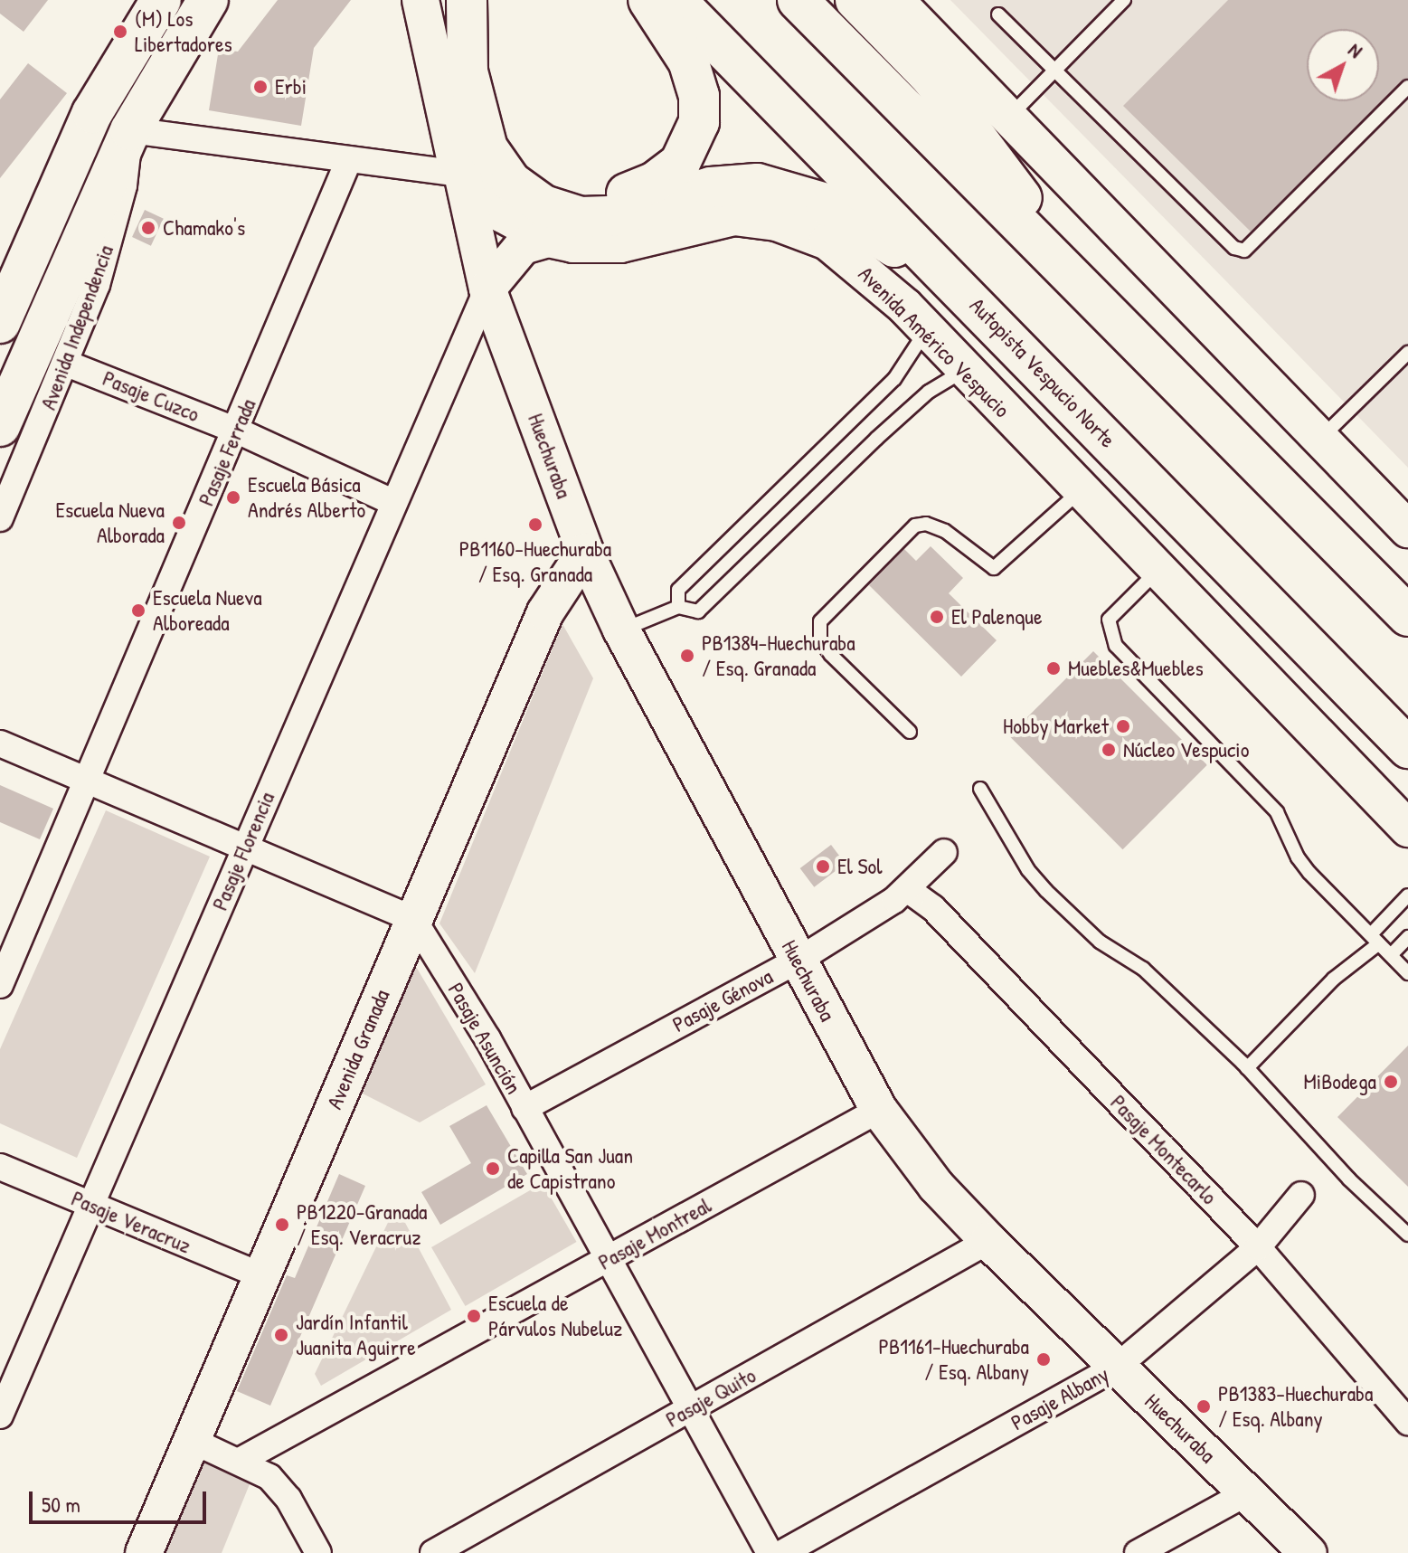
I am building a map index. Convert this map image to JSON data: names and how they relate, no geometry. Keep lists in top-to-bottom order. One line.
{"streets":{"main road":["Avenida Independencia","Autopista Vespucio Norte"],"street":["Avenida Américo Vespucio","Pasaje Cuzco","Pasaje Ferrada","Huechuraba","Pasaje Florencia","Pasaje Génova","Pasaje Asunción","Avenida Granada","Pasaje Montecarlo","Pasaje Veracruz","Pasaje Montreal","Pasaje Quito","Pasaje Albany"]},"crossings":[["Avenida Independencia","Pasaje Cuzco"],["Avenida Américo Vespucio","Huechuraba"],["Pasaje Cuzco","Pasaje Ferrada"],["Pasaje Cuzco","Pasaje Florencia"],["Huechuraba","Pasaje Florencia"],["Huechuraba","Pasaje Génova"],["Huechuraba","Avenida Granada"],["Huechuraba","Pasaje Montreal"],["Huechuraba","Pasaje Quito"],["Huechuraba","Pasaje Albany"],["Pasaje Florencia","Pasaje Veracruz"],["Pasaje Génova","Pasaje Asunción"],["Pasaje Génova","Pasaje Montecarlo"],["Pasaje Asunción","Avenida Granada"],["Pasaje Asunción","Pasaje Montreal"],["Pasaje Asunción","Pasaje Quito"],["Avenida Granada","Pasaje Veracruz"],["Pasaje Montecarlo","Pasaje Albany"]],"places":["(M) Los Libertadores","Erbi","Chamako's","Escuela Básica Andrés Alberto","Escuela Nueva Alborada","PB1160-Huechuraba / Esq. Granada","Escuela Nueva Alboreada","El Palenque","PB1384-Huechuraba / Esq. Granada","Muebles&Muebles","Hobby Market","Núcleo Vespucio","El Sol","MiBodega","Capilla San Juan de Capistrano","PB1220-Granada / Esq. Veracruz","Escuela de Párvulos Nubeluz","Jardín Infantil Juanita Aguirre","PB1161-Huechuraba / Esq. Albany","PB1383-Huechuraba / Esq. Albany"],"scale_bar":"50 m","north":"top right"}
